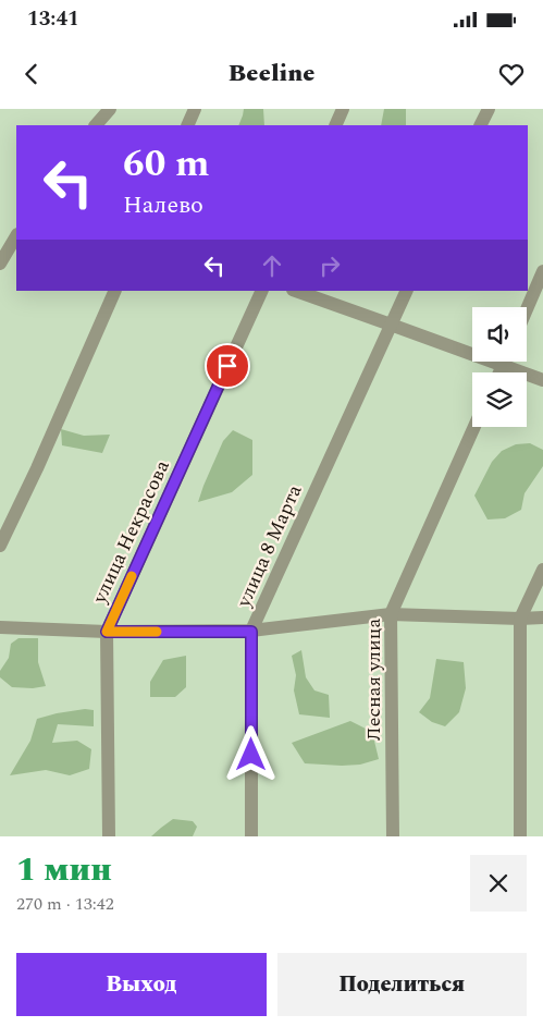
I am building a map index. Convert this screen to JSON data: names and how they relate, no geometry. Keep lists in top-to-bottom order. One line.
{"streets":{"street":["улица Некрасова","улица 8 Марта","Лесная улица"]},"page":{"status":"13:41","header":"Beeline","turn":["60 m","Налево"],"heading":["1 мин","270 m · 13:42"],"buttons":["Выход","Поделиться"]}}
